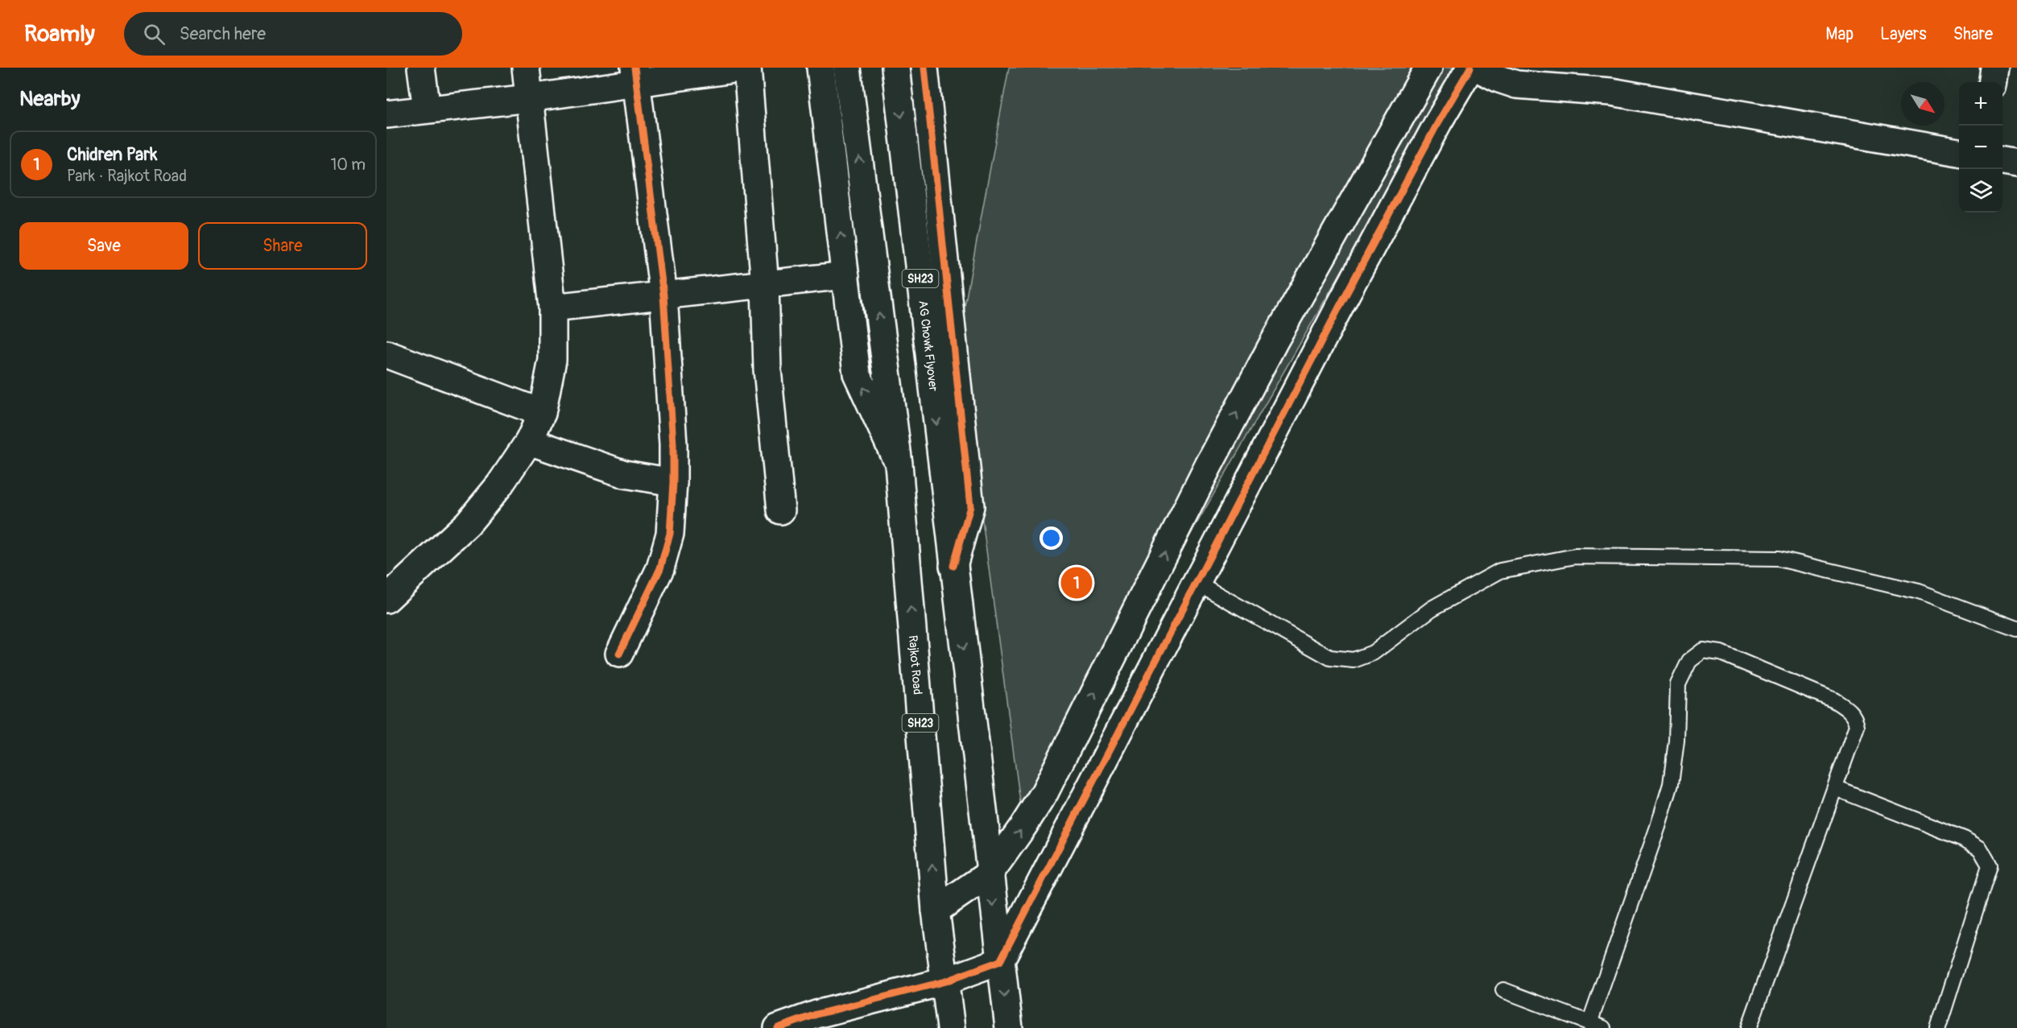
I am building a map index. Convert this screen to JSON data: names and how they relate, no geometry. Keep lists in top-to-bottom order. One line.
{"streets":{"street":["SH23","AG Chowk Flyover","Rajkot Road"]},"crossings":[["SH23","AG Chowk Flyover"],["SH23","Rajkot Road"]],"north":"bottom right","page":{"header":"Roamly","search":"Search here","nav":["Map","Layers","Share"],"heading":"Nearby","map_buttons":["+","−"],"list":[{"mark":"1","name":"Chidren Park","note":"Park · Rajkot Road","value":"10 m"}],"buttons":["Save","Share"],"pins":"1"}}
